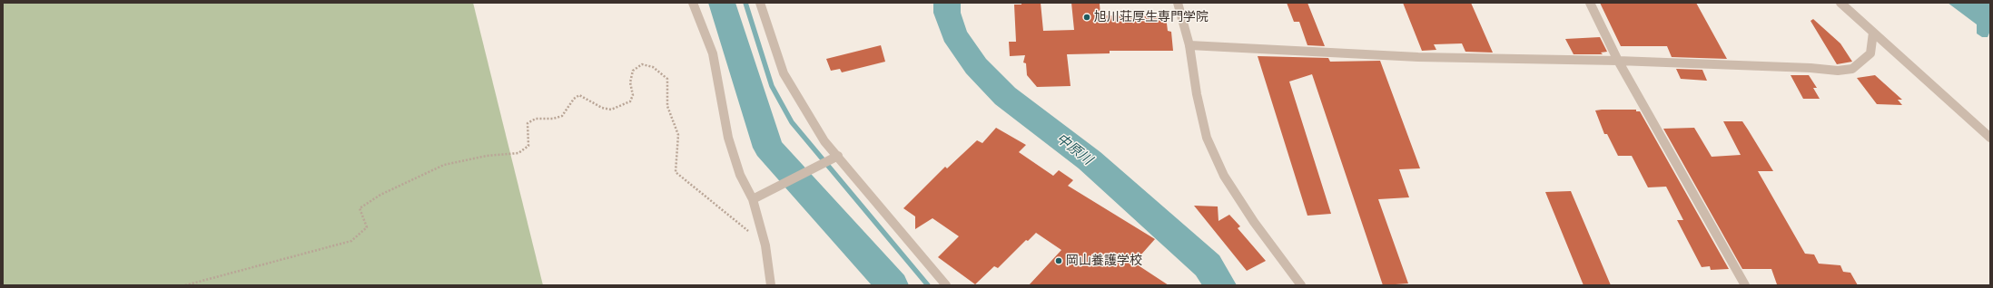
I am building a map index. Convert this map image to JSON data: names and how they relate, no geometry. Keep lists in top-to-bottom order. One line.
{"water":["中原川"],"places":["旭川荘厚生専門学院","岡山養護学校"]}
